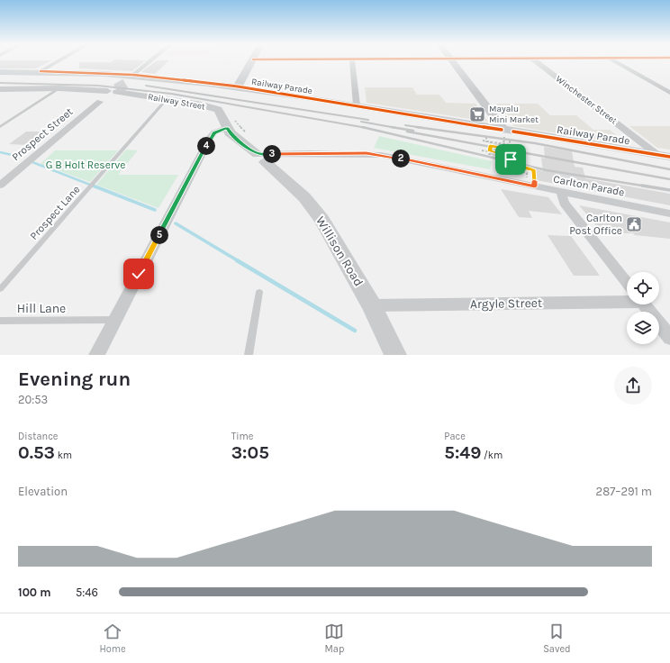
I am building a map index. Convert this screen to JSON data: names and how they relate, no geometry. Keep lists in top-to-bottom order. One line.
{"streets":{"main road":["Railway Parade","Railway Street","Willison Road"],"street":["Winchester Street","Prospect Street","Carlton Parade","Argyle Street"],"lane":["Prospect Lane","Hill Lane"]},"crossings":[["Railway Parade","Winchester Street"],["Railway Street","Carlton Parade"],["Railway Street","Prospect Lane"],["Railway Street","Willison Road"],["Carlton Parade","Willison Road"],["Willison Road","Argyle Street"]],"parks":["G B Holt Reserve"],"places":{"supermarket":["Mayalu Mini Market"],"public building":["Carlton Post Office"]},"page":{"pins":["4","3","2","5"],"heading":["Evening run","20:53"],"stats":[["Distance","0.53 km"],["Time","3:05"],["Pace","5:49 /km"]],"chart":["Elevation","287–291 m"],"list":[{"name":"100 m","note":"5:46"}],"tabs":["Home","Map","Saved"]}}
